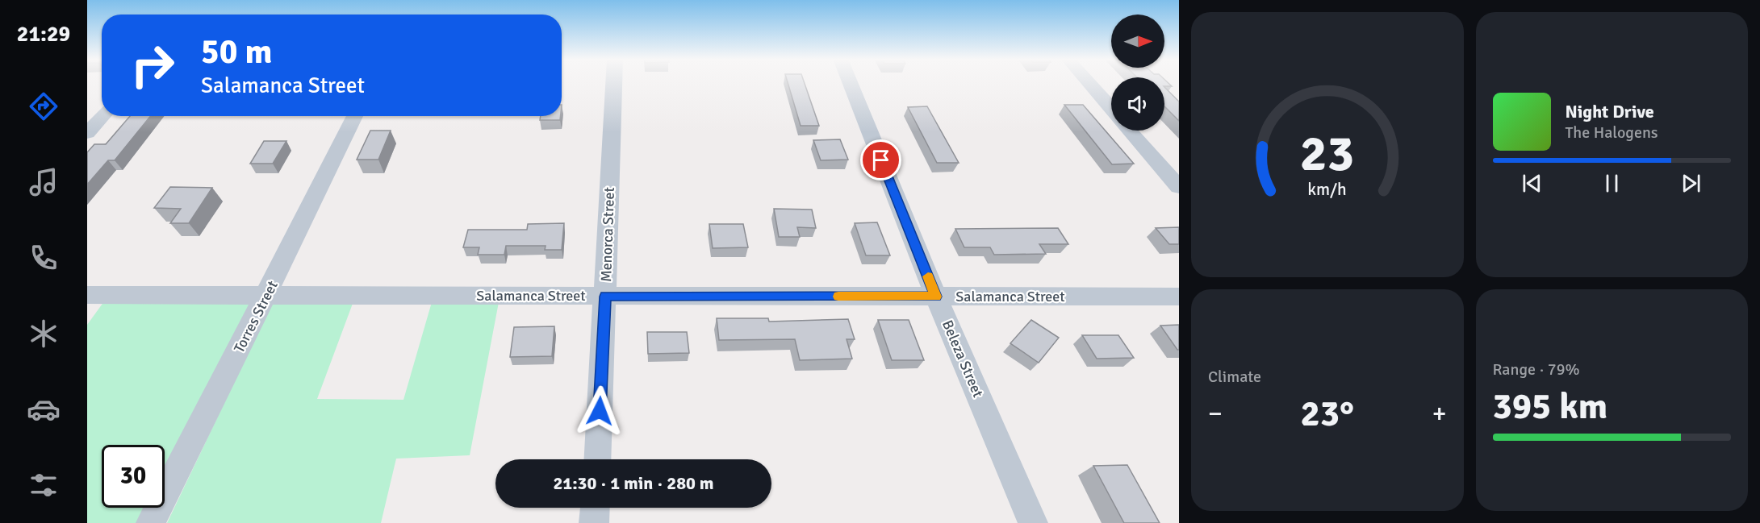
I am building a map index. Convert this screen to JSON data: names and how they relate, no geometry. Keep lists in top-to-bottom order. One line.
{"streets":{"street":["Menorca Street","Salamanca Street","Torres Street","Beleza Street"]},"crossings":[["Menorca Street","Salamanca Street"],["Salamanca Street","Torres Street"],["Salamanca Street","Beleza Street"]],"north":"right","page":{"tabs":"21:29","turn":["50 m","Salamanca Street"],"song":["Night Drive","The Halogens"],"tile":["Climate",["Range · 79%","395 km"]],"heat":["−","23°","+"],"limit":"30","trip":"21:30 · 1 min · 280 m","gauge":["23","km/h"]}}
